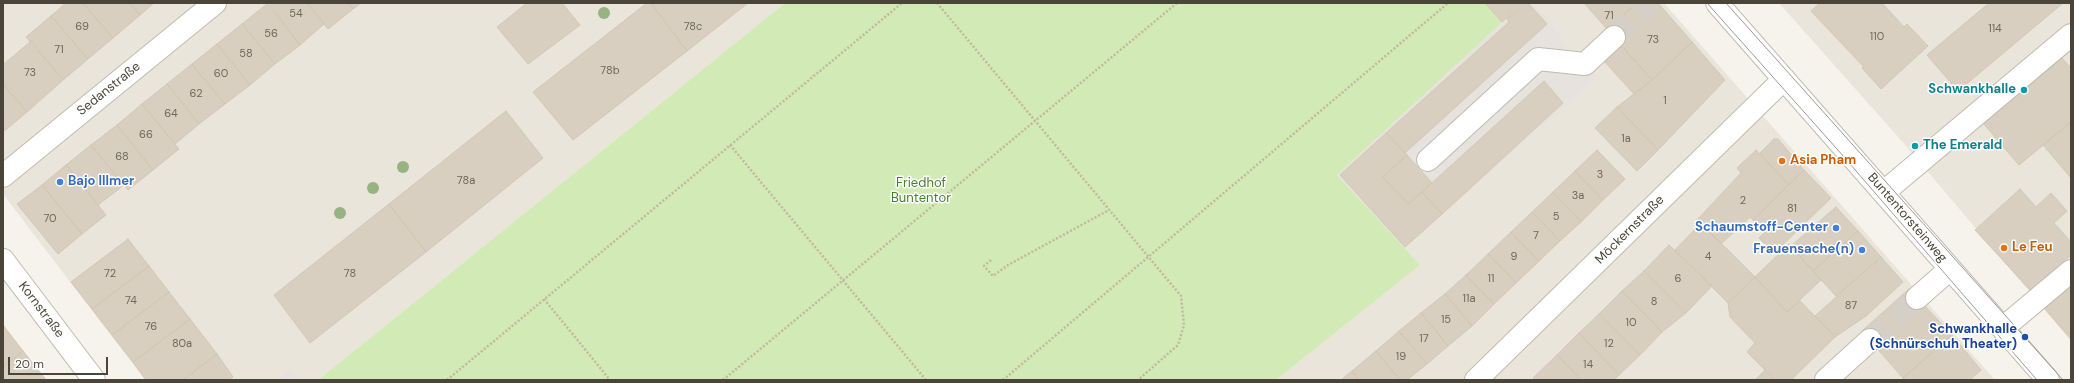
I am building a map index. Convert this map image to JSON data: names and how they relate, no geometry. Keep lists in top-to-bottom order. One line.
{"streets":{"street":["Sedanstraße","Buntentorsteinweg","Möckernstraße","Kornstraße"]},"crossings":[["Buntentorsteinweg","Möckernstraße"]],"parks":["Friedhof Buntentor"],"places":["Schwankhalle","The Emerald","Asia Pham","Bajo Illmer","Schaumstoff-Center","Le Feu","Frauensache(n)","Schwankhalle (Schnürschuh Theater)"],"house_numbers":["54","71","69","78c","114","56","110","73","71","58","78b","73","60","62","1","64","66","1a","68","3","78a","3a","2","81","5","70","7","9","4","72","78","11","6","11a","74","8","87","15","10","76","17","80a","12","19","14"],"scale_bar":"20 m"}
